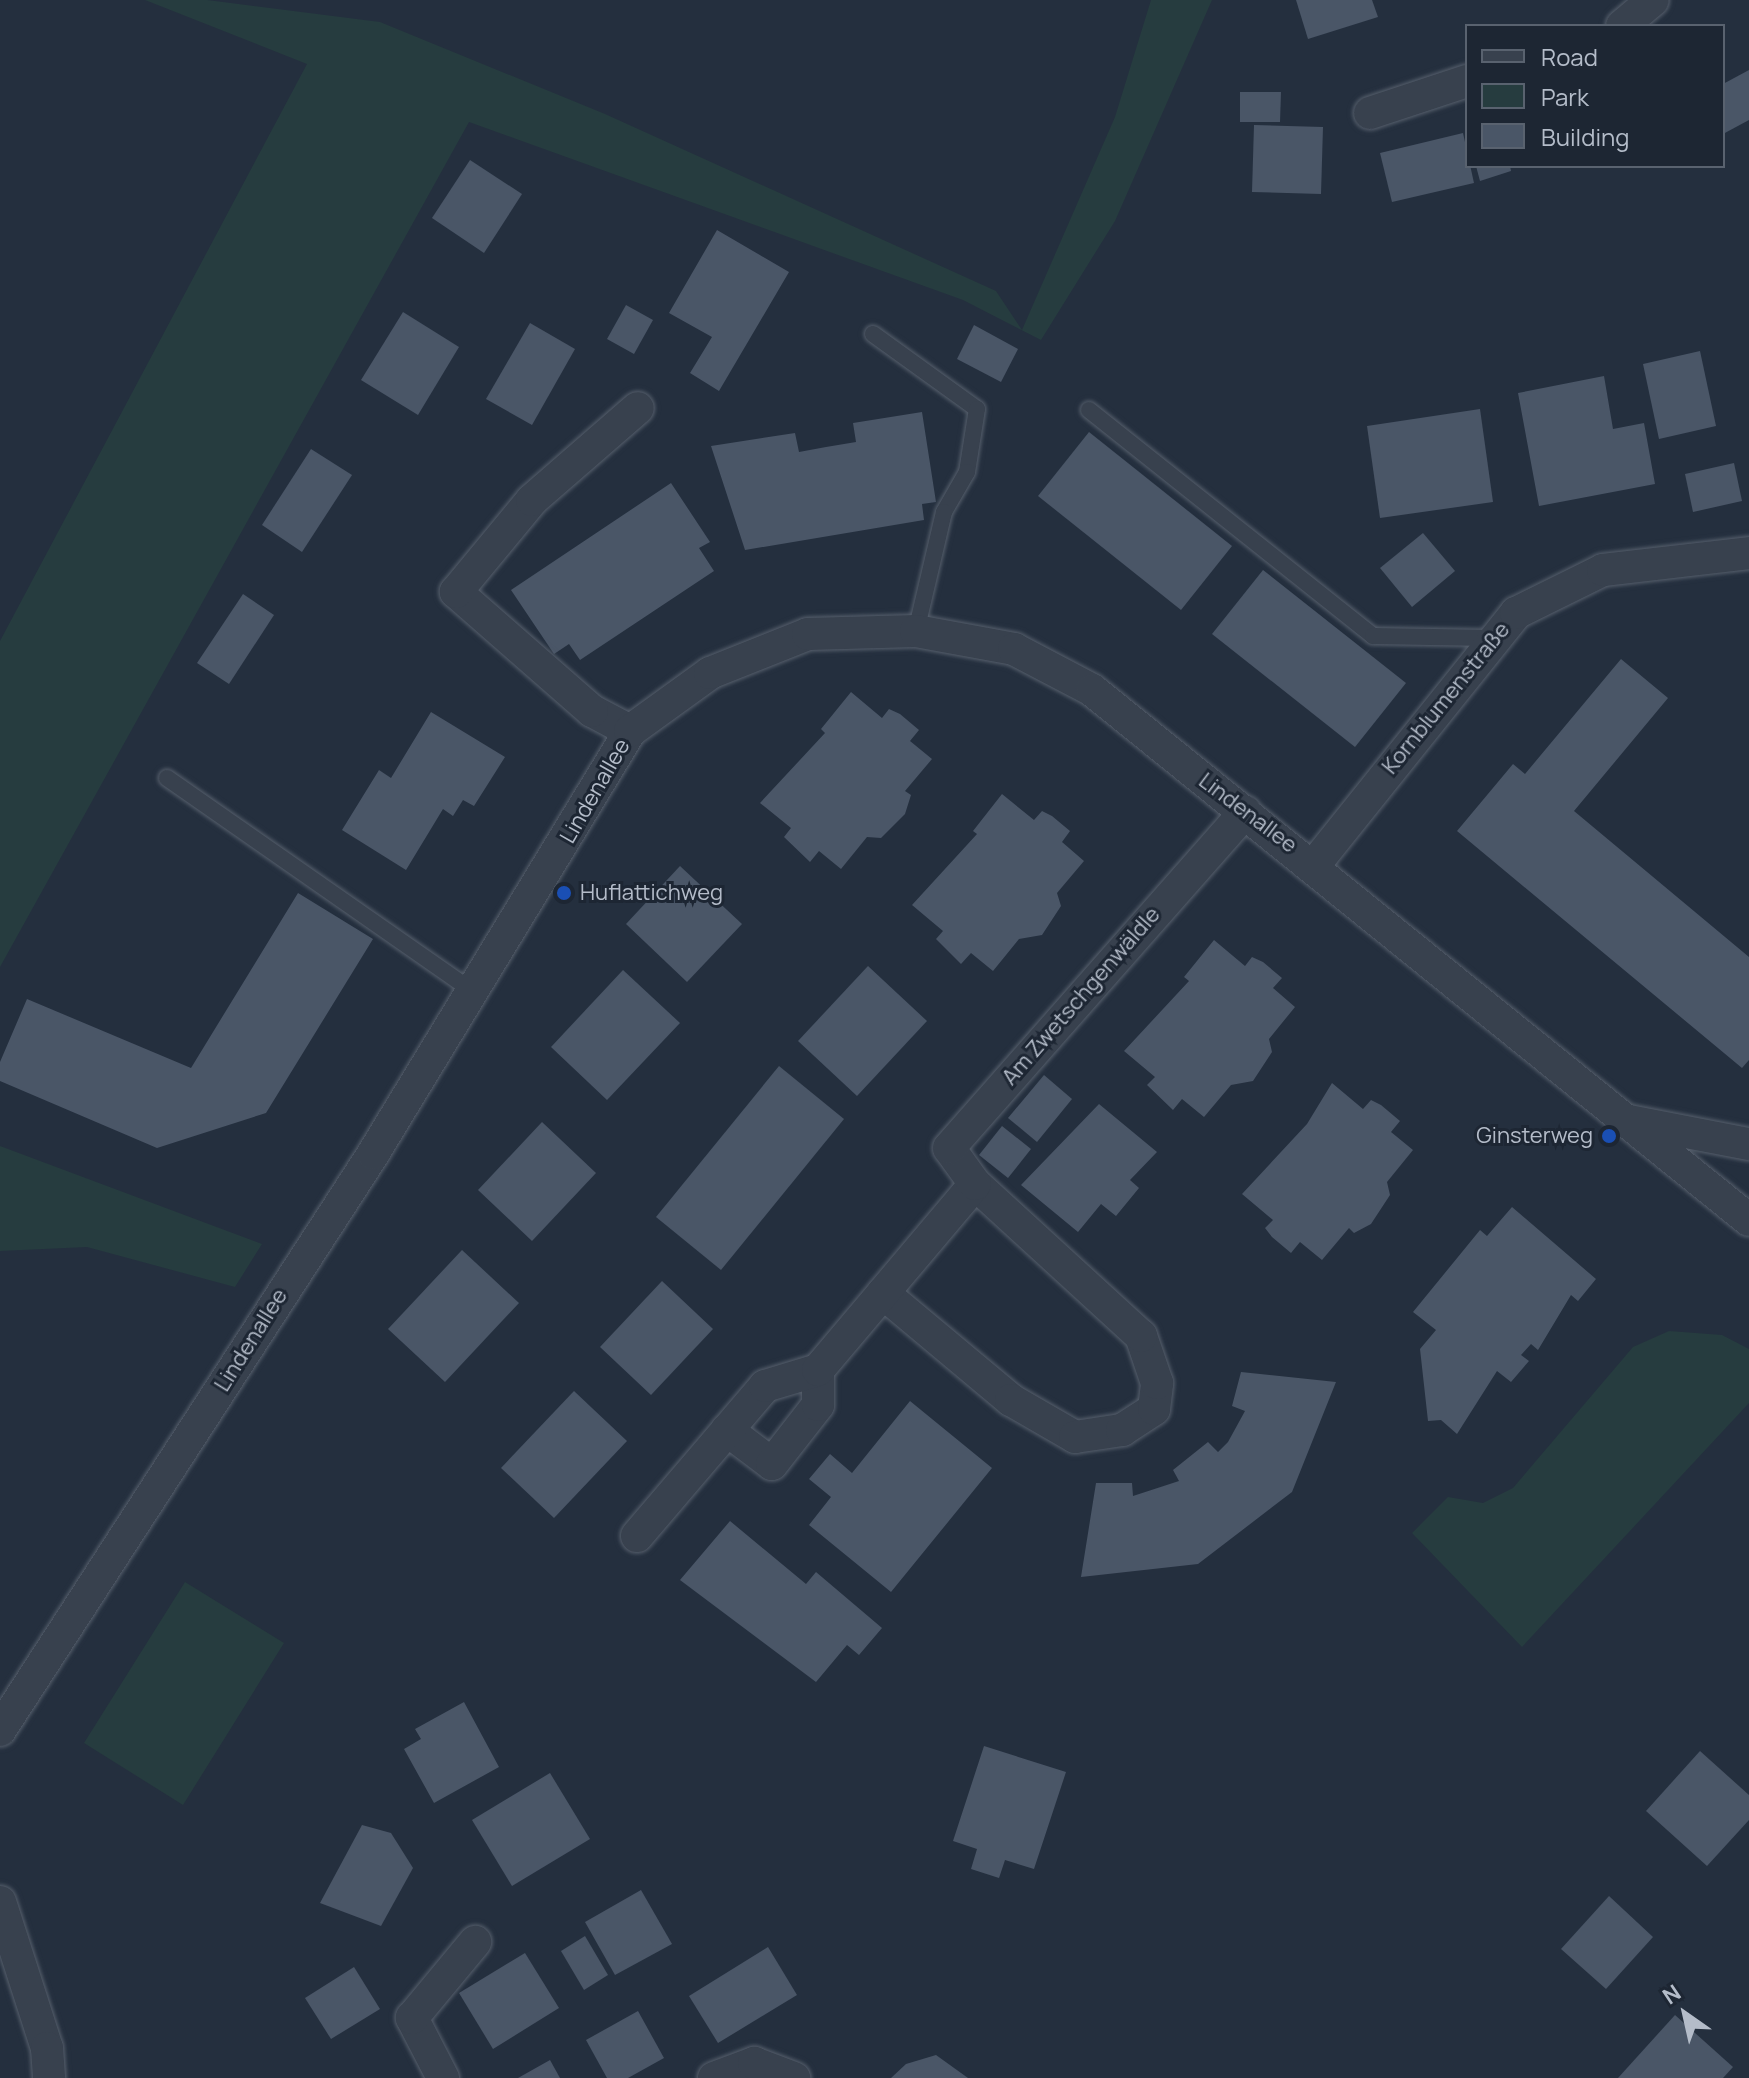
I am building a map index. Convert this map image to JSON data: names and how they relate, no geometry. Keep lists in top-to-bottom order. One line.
{"streets":{"street":["Kornblumenstraße","Lindenallee","Am Zwetschgenwäldle"]},"crossings":[["Kornblumenstraße","Lindenallee"],["Lindenallee","Am Zwetschgenwäldle"]],"places":["Huflattichweg","Ginsterweg"],"legend":["Road","Park","Building"],"north":"top left"}
